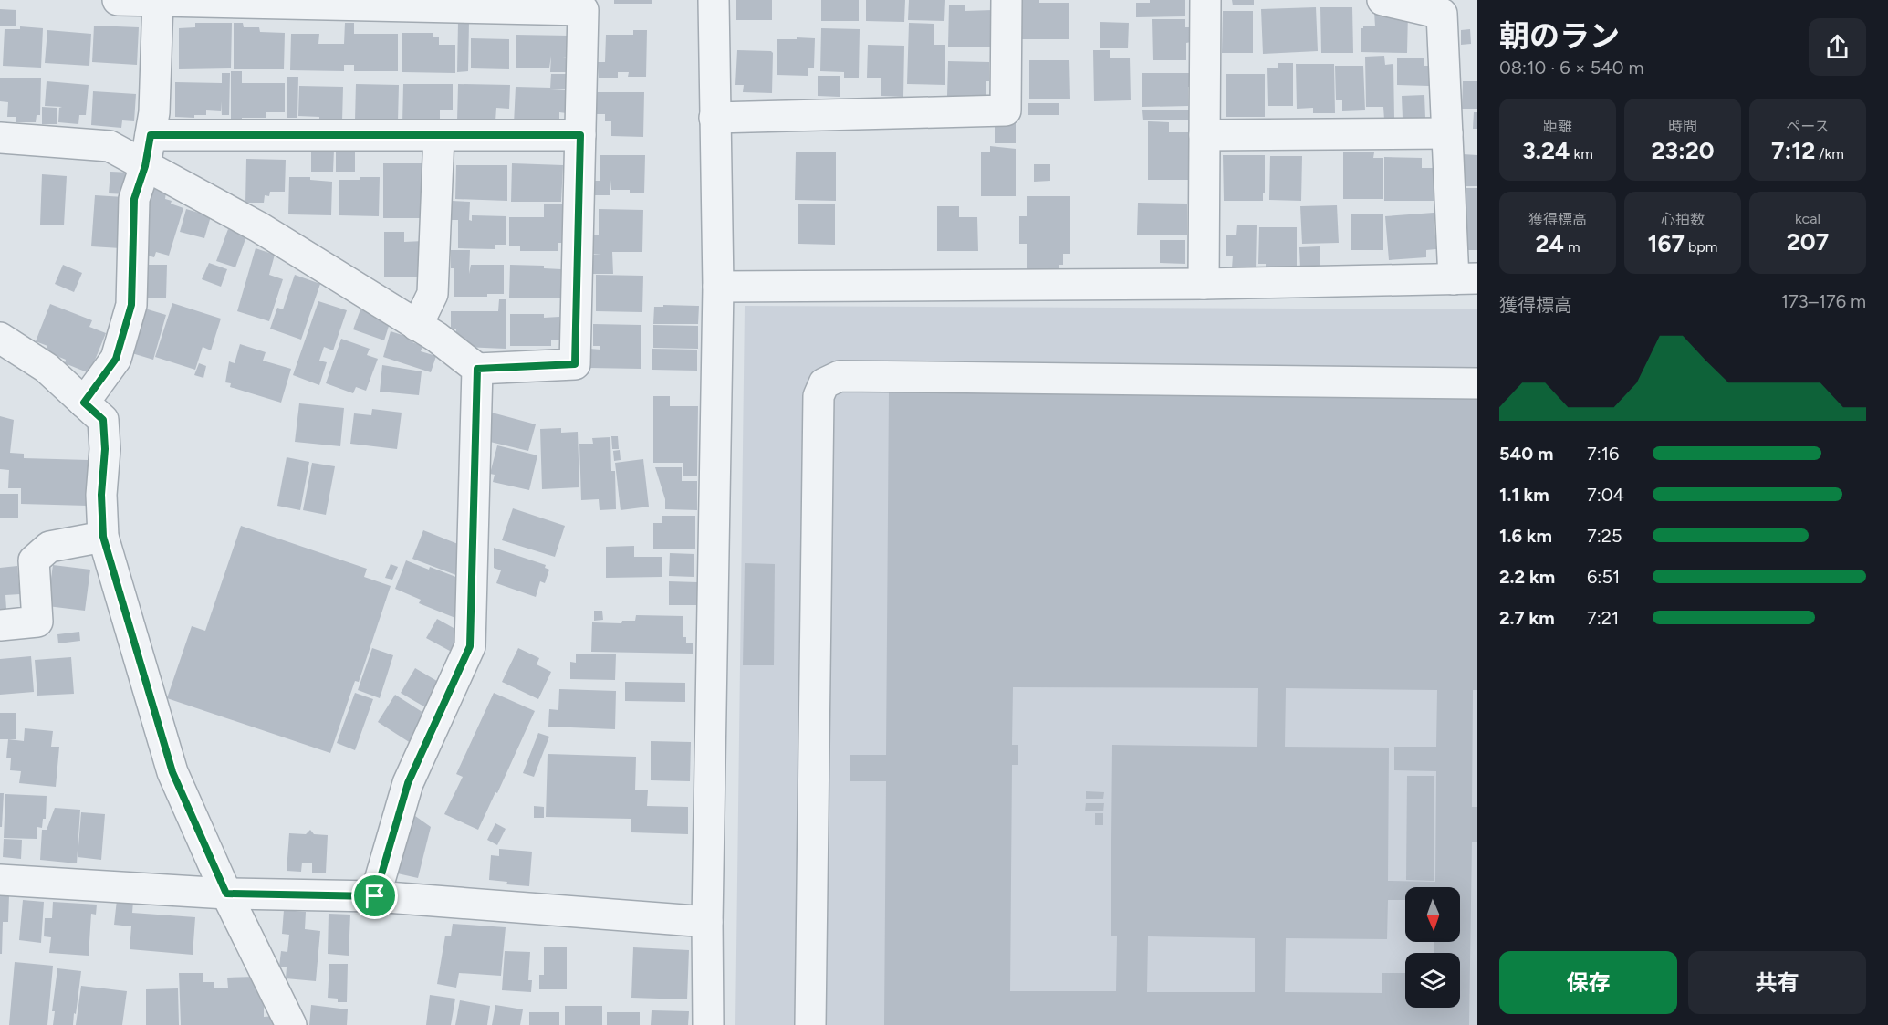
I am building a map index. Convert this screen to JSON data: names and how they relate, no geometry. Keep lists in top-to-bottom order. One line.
{"north":"bottom","page":{"heading":["朝のラン","08:10 · 6 × 540 m"],"stats":[["距離","3.24 km"],["時間","23:20"],["ペース","7:12 /km"],["獲得標高","24 m"],["心拍数","167 bpm"],["kcal","207"]],"chart":["獲得標高","173–176 m"],"list":[{"name":"540 m","note":"7:16"},{"name":"1.1 km","note":"7:04"},{"name":"1.6 km","note":"7:25"},{"name":"2.2 km","note":"6:51"},{"name":"2.7 km","note":"7:21"}],"buttons":["保存","共有"]}}
